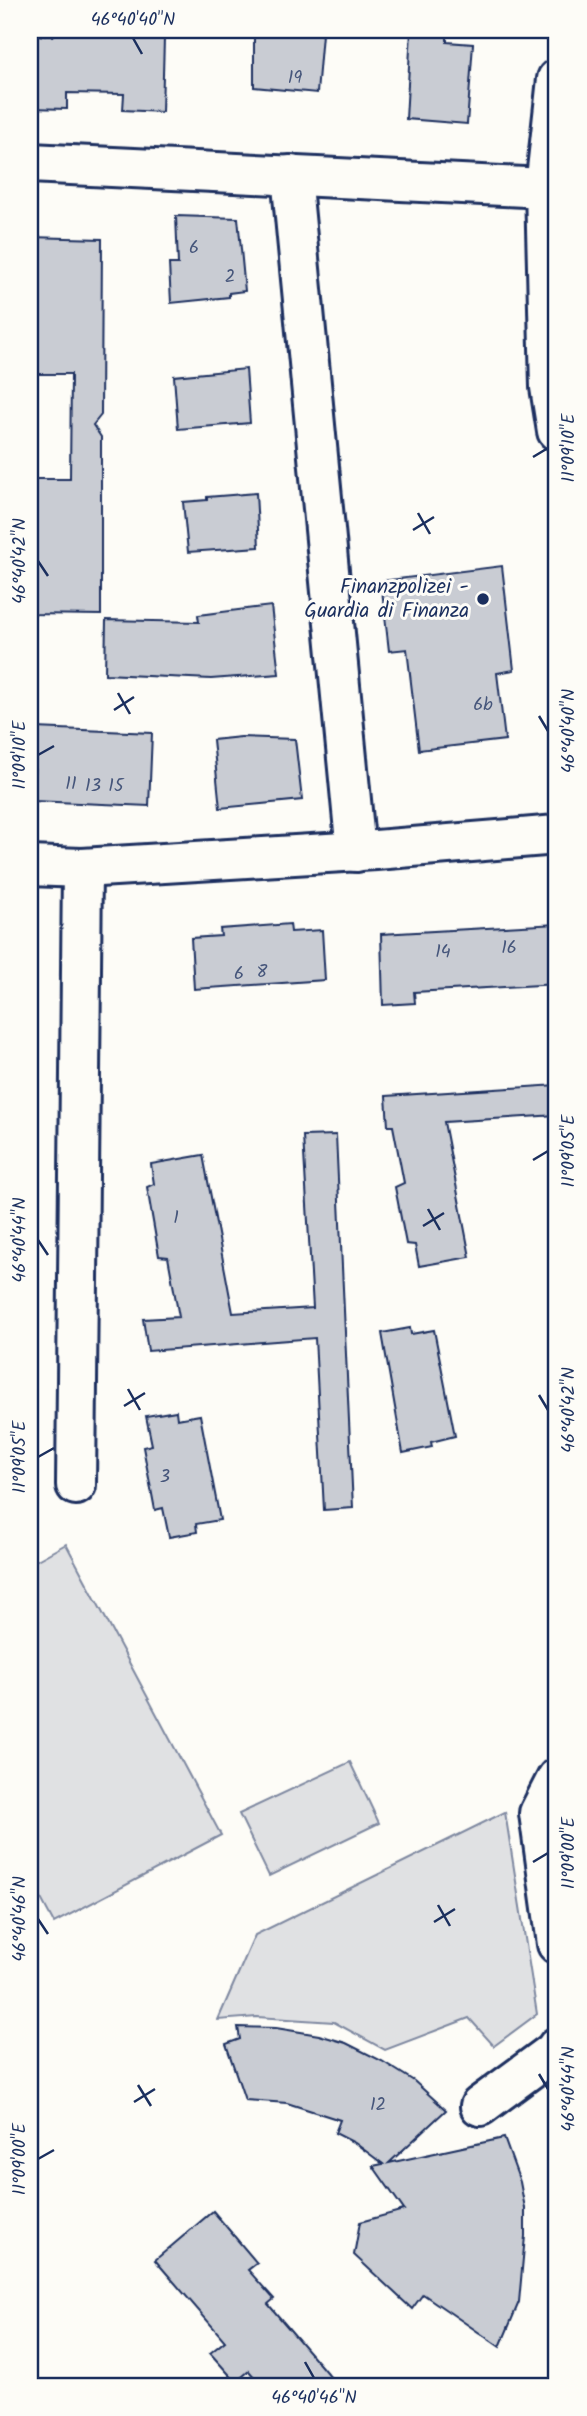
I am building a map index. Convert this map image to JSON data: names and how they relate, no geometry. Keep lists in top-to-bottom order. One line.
{"places":["Finanzpolizei - Guardia di Finanza"],"house_numbers":["19","6","2","6b","11","13","15","16","14","8","6","1","3","12"],"coordinates":["46°40'40\"N","11°09'10\"E","46°40'42\"N","11°09'05\"E","46°40'44\"N","11°09'00\"E","46°40'46\"N"]}
